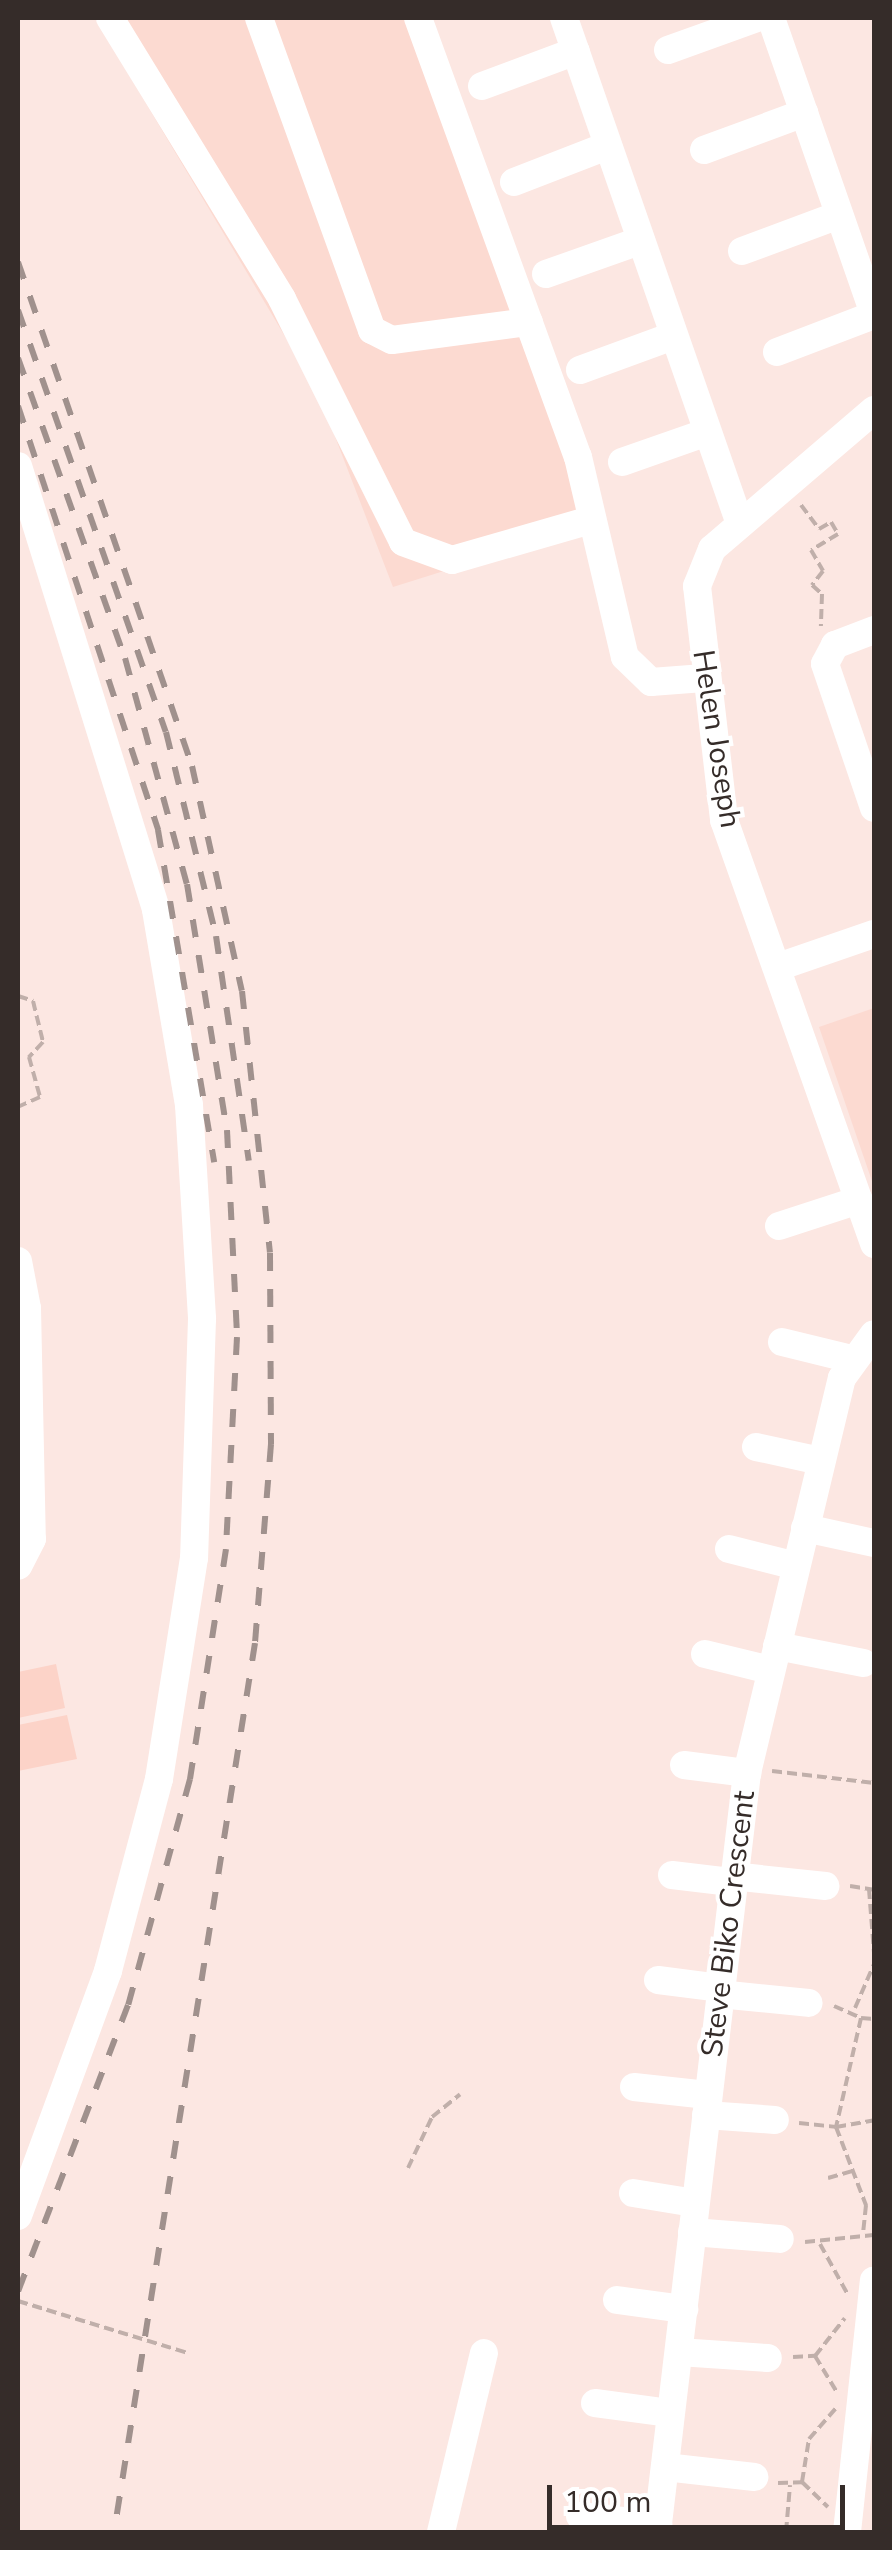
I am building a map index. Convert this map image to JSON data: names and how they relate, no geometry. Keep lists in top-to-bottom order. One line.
{"streets":{"street":["Helen Joseph","Steve Biko Crescent"]},"scale_bar":"100 m"}
